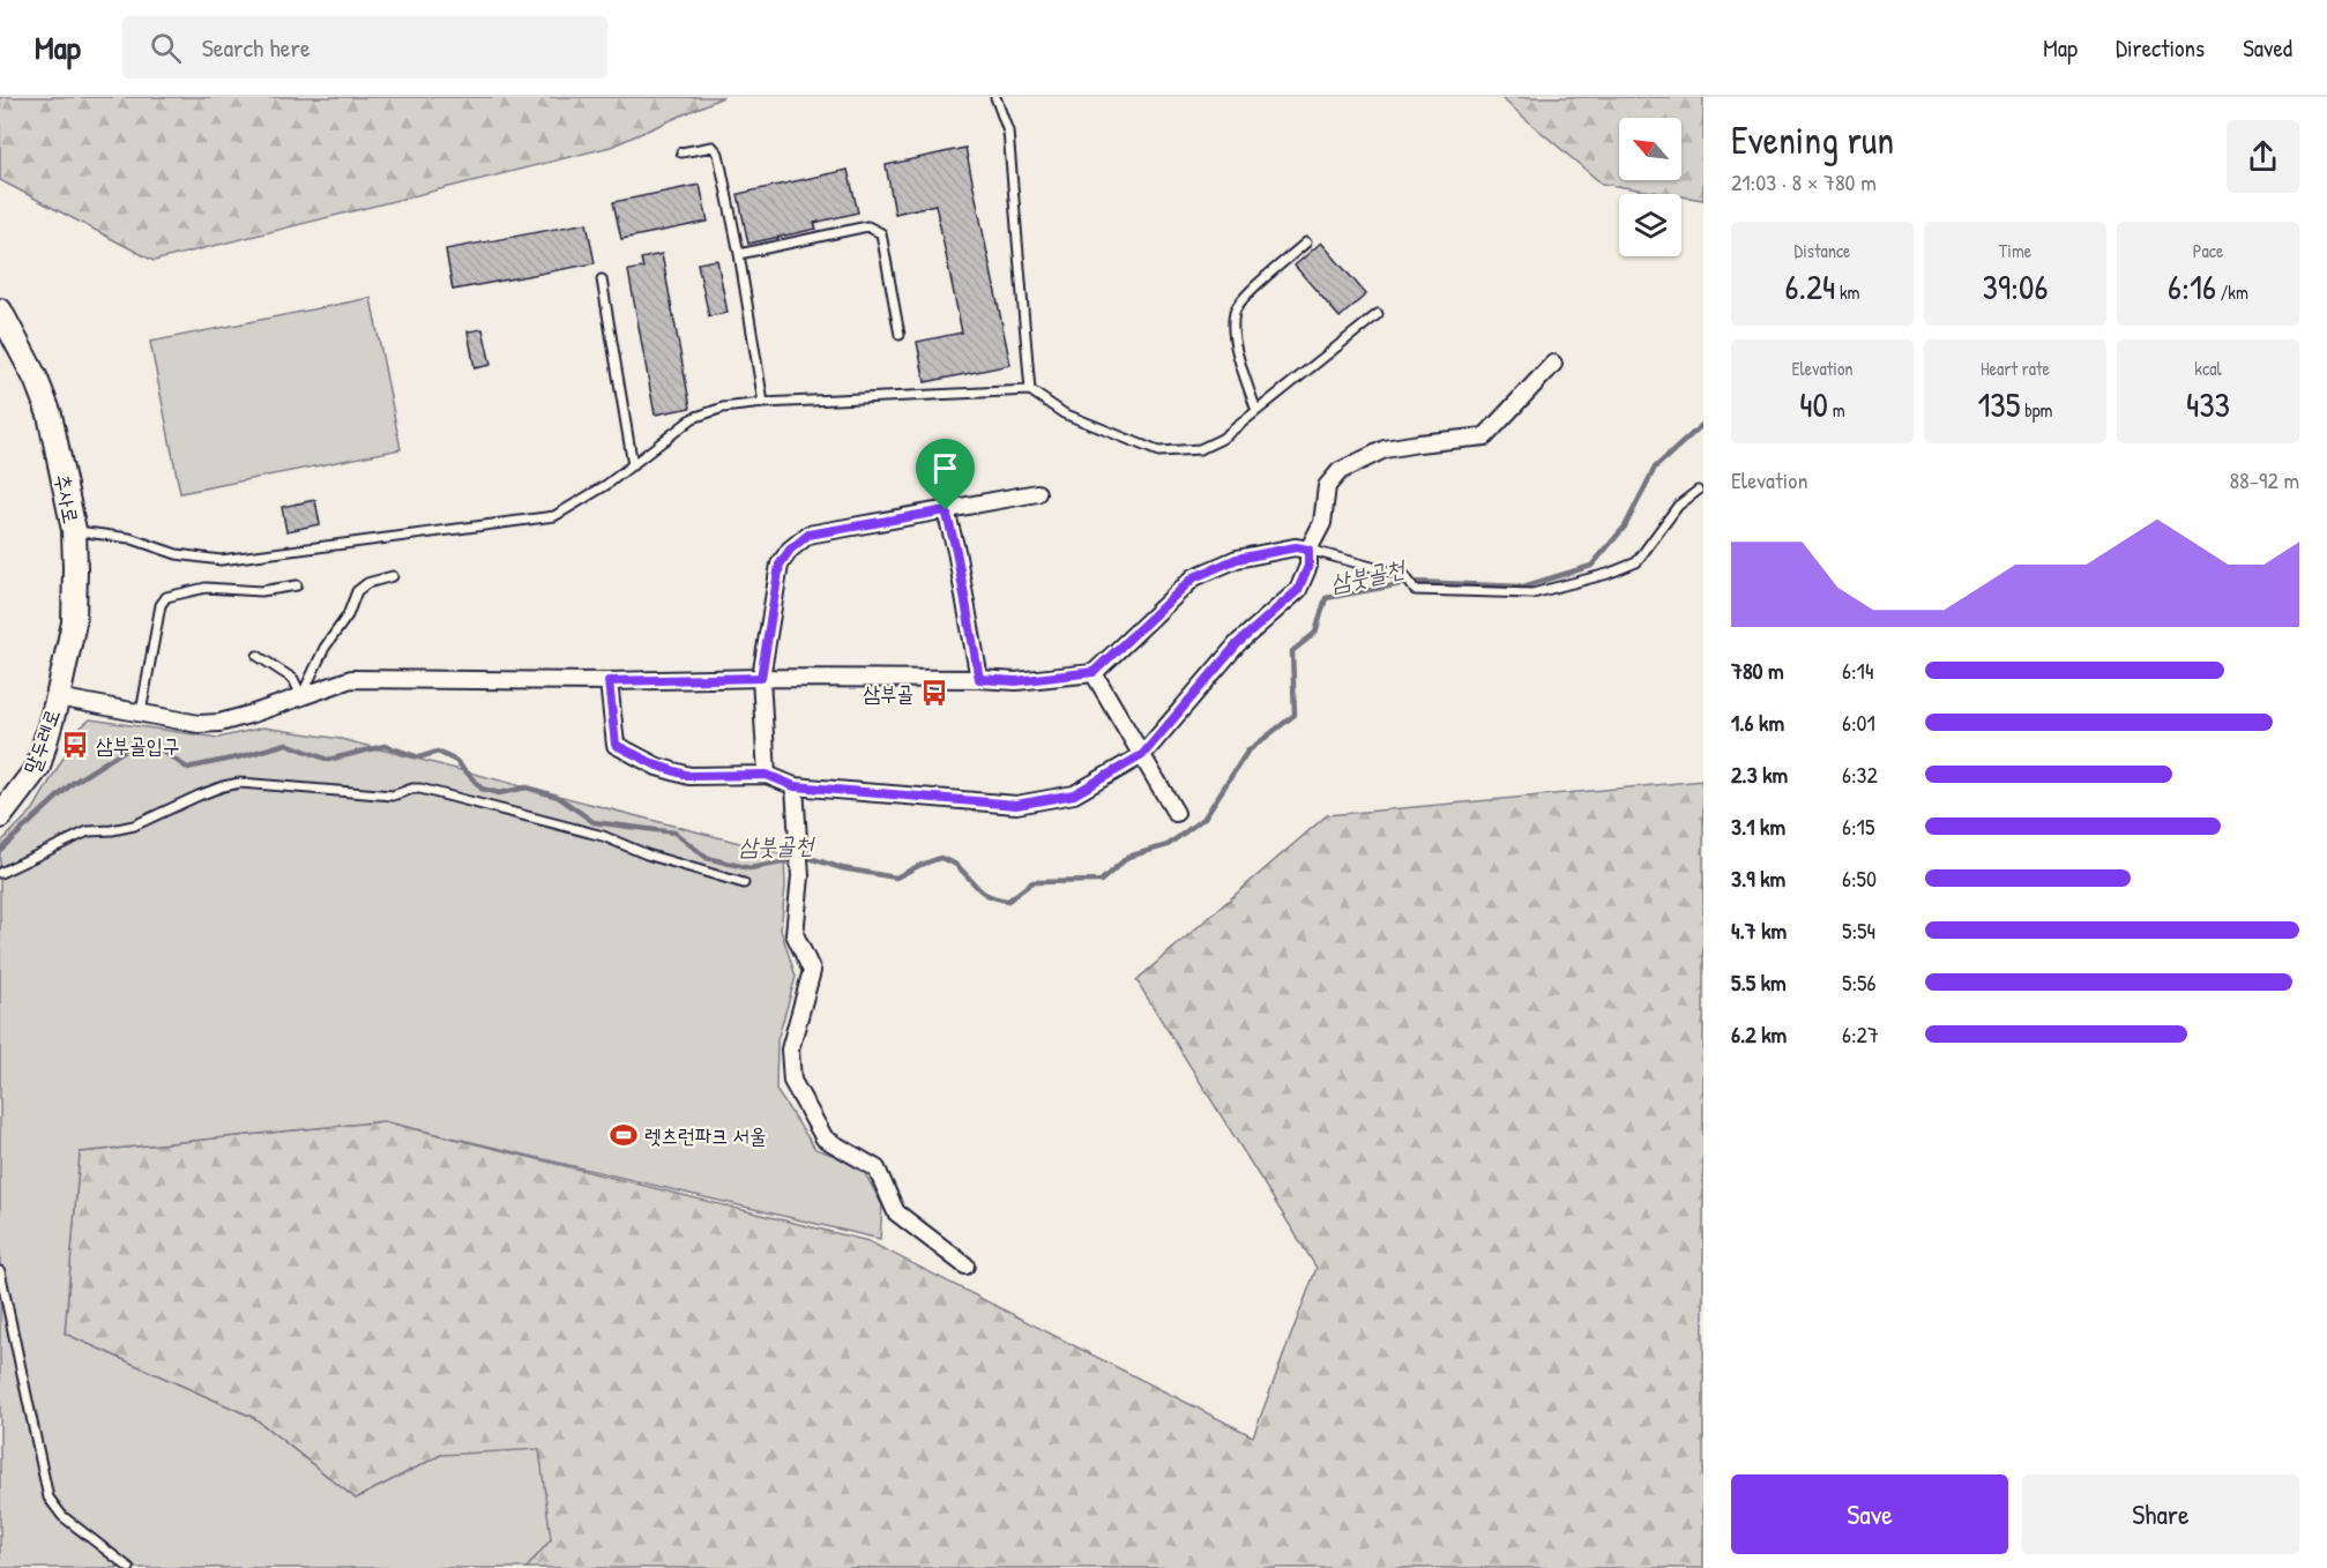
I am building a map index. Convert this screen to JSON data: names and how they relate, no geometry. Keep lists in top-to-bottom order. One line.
{"streets":{"street":["추사로","말두레로"]},"crossings":[["추사로","말두레로"]],"water":["삼붓골천"],"places":{"bus stop":["삼부골","삼부골입구"],"sports":["렛츠런파크 서울"]},"north":"top left","page":{"header":"Map","search":"Search here","nav":["Map","Directions","Saved"],"heading":["Evening run","21:03 · 8 × 780 m"],"stats":[["Distance","6.24 km"],["Time","39:06"],["Pace","6:16 /km"],["Elevation","40 m"],["Heart rate","135 bpm"],["kcal","433"]],"chart":["Elevation","88–92 m"],"list":[{"name":"780 m","note":"6:14"},{"name":"1.6 km","note":"6:01"},{"name":"2.3 km","note":"6:32"},{"name":"3.1 km","note":"6:15"},{"name":"3.9 km","note":"6:50"},{"name":"4.7 km","note":"5:54"},{"name":"5.5 km","note":"5:56"},{"name":"6.2 km","note":"6:27"}],"buttons":["Save","Share"]}}
